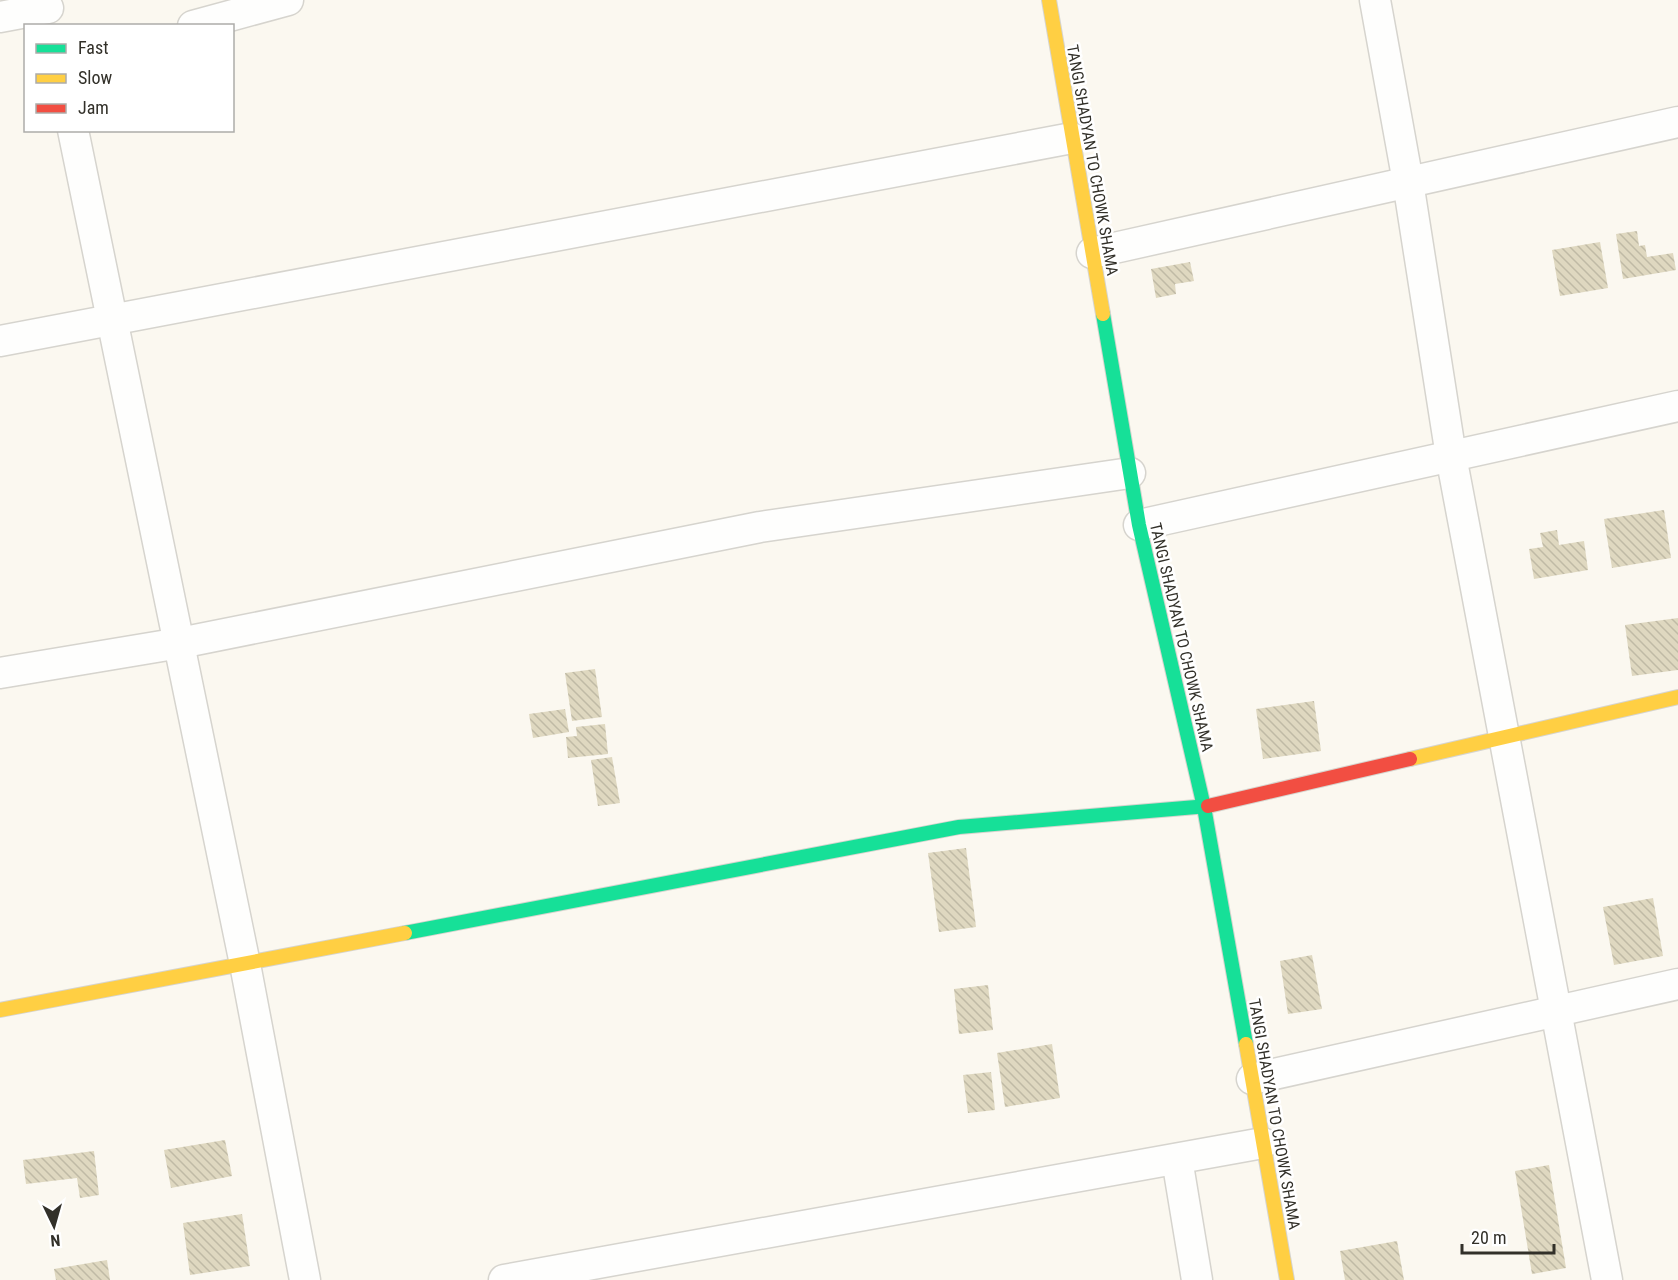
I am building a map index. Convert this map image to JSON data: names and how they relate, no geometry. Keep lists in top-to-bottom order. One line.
{"streets":{"street":["TANGI SHADYAN TO CHOWK SHAMA"]},"legend":["Fast","Slow","Jam"],"scale_bar":"20 m","north":"bottom"}
